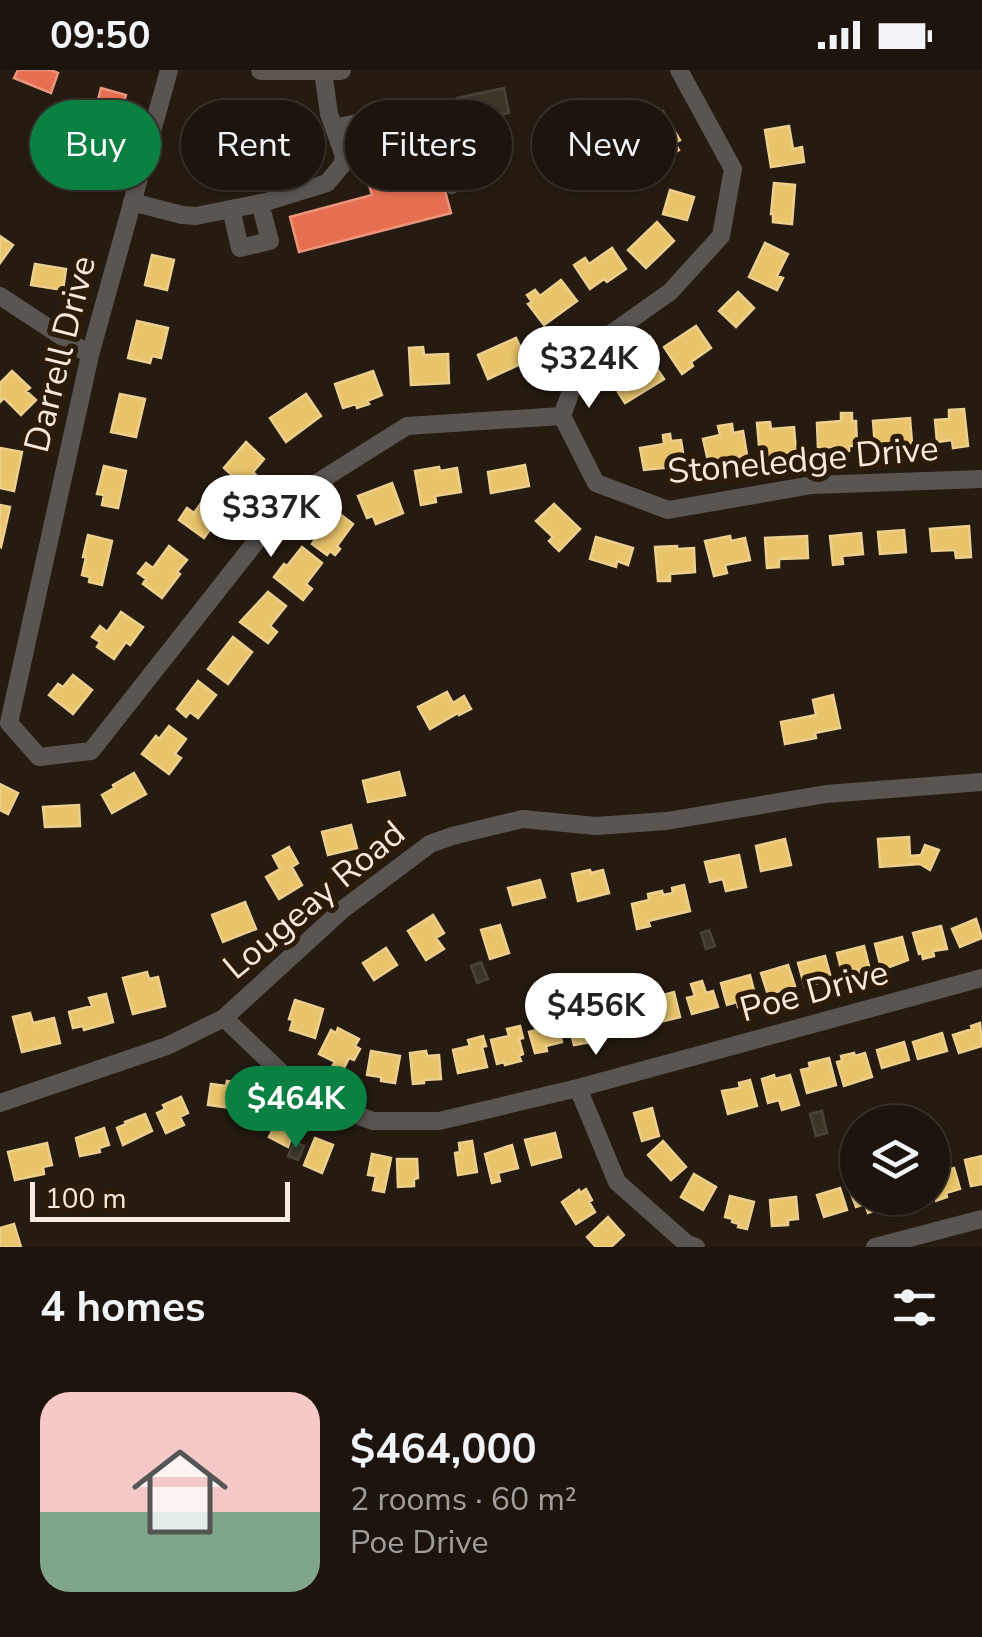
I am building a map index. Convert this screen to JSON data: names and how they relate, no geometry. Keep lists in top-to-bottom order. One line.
{"streets":{"street":["Darrell Drive","Stoneledge Drive","Lougeay Road","Poe Drive"]},"crossings":[["Darrell Drive","Stoneledge Drive"],["Lougeay Road","Poe Drive"]],"scale_bar":"100 m","page":{"status":"09:50","chip":["Buy","Rent","Filters","New"],"price":["$324K","$337K","$456K","$464K"],"scale":"100 m","heading":"4 homes","list":[{"name":"$464,000","note":"2 rooms · 60 m² · Poe Drive"}]}}
